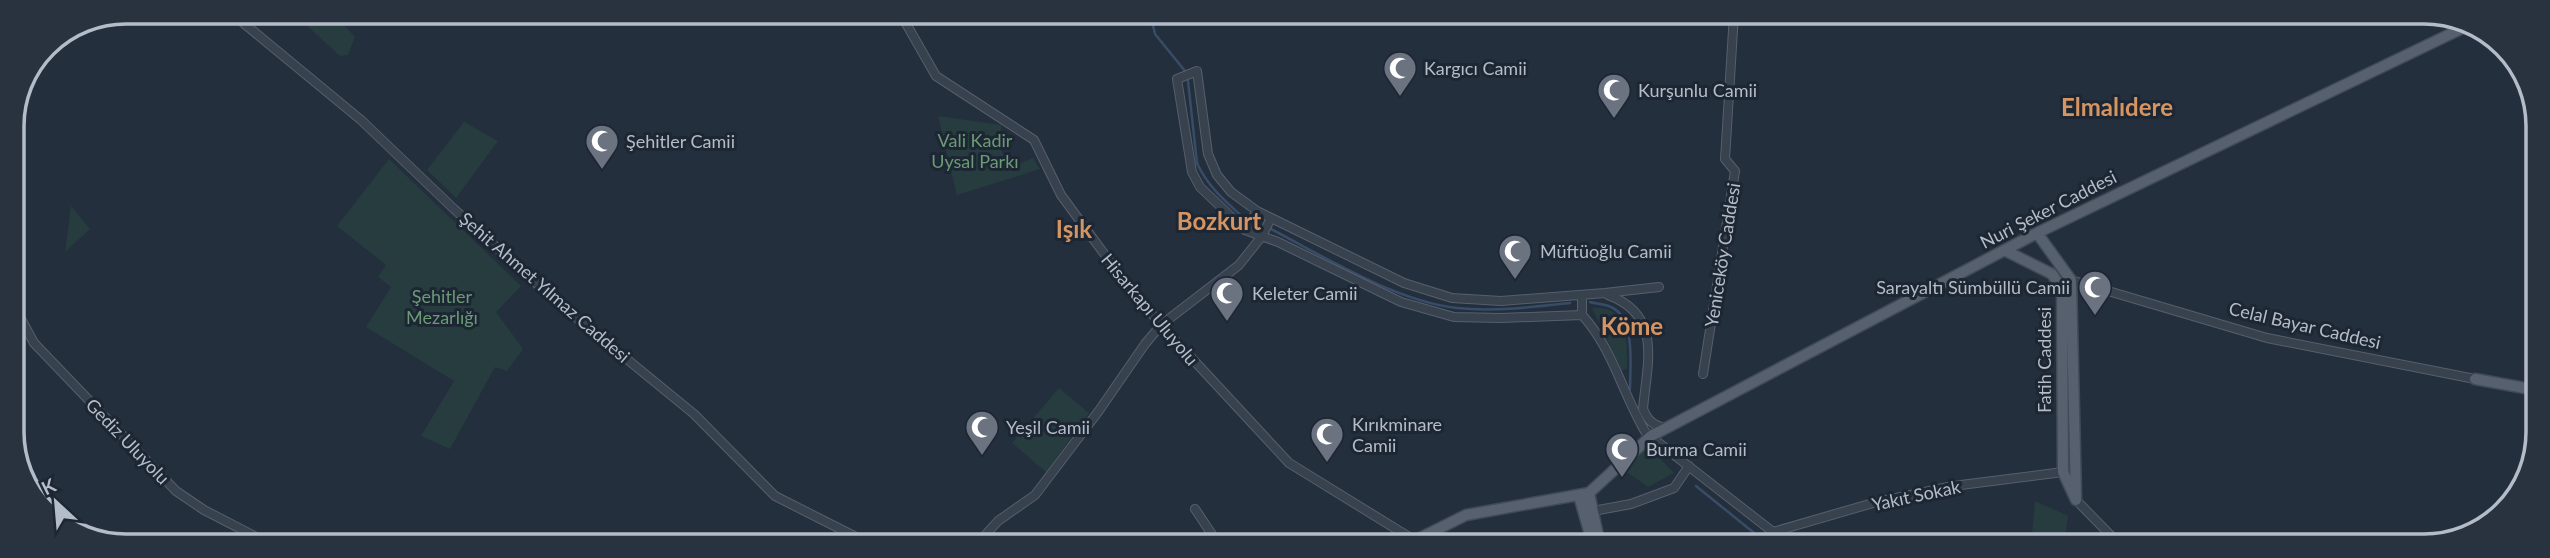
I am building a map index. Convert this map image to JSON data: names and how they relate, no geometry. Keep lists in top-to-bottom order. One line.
{"streets":{"main road":["Nuri Şeker Caddesi","Celal Bayar Caddesi","Fatih Caddesi"],"street":["Yeniceköy Caddesi","Şehit Ahmet Yılmaz Caddesi","Hisarkapı Uluyolu","Gediz Uluyolu","Yakıt Sokak"]},"crossings":[["Nuri Şeker Caddesi","Fatih Caddesi"],["Celal Bayar Caddesi","Fatih Caddesi"],["Fatih Caddesi","Yakıt Sokak"]],"districts":["Elmalıdere","Bozkurt","Işık","Köme"],"parks":["Vali Kadir Uysal Parkı","Şehitler Mezarlığı"],"places":{"mosque":["Kargıcı Camii","Kurşunlu Camii","Şehitler Camii","Müftüoğlu Camii","Sarayaltı Sümbüllü Camii","Keleter Camii","Yeşil Camii","Kırıkminare Camii","Burma Camii"]},"north":"top left"}
